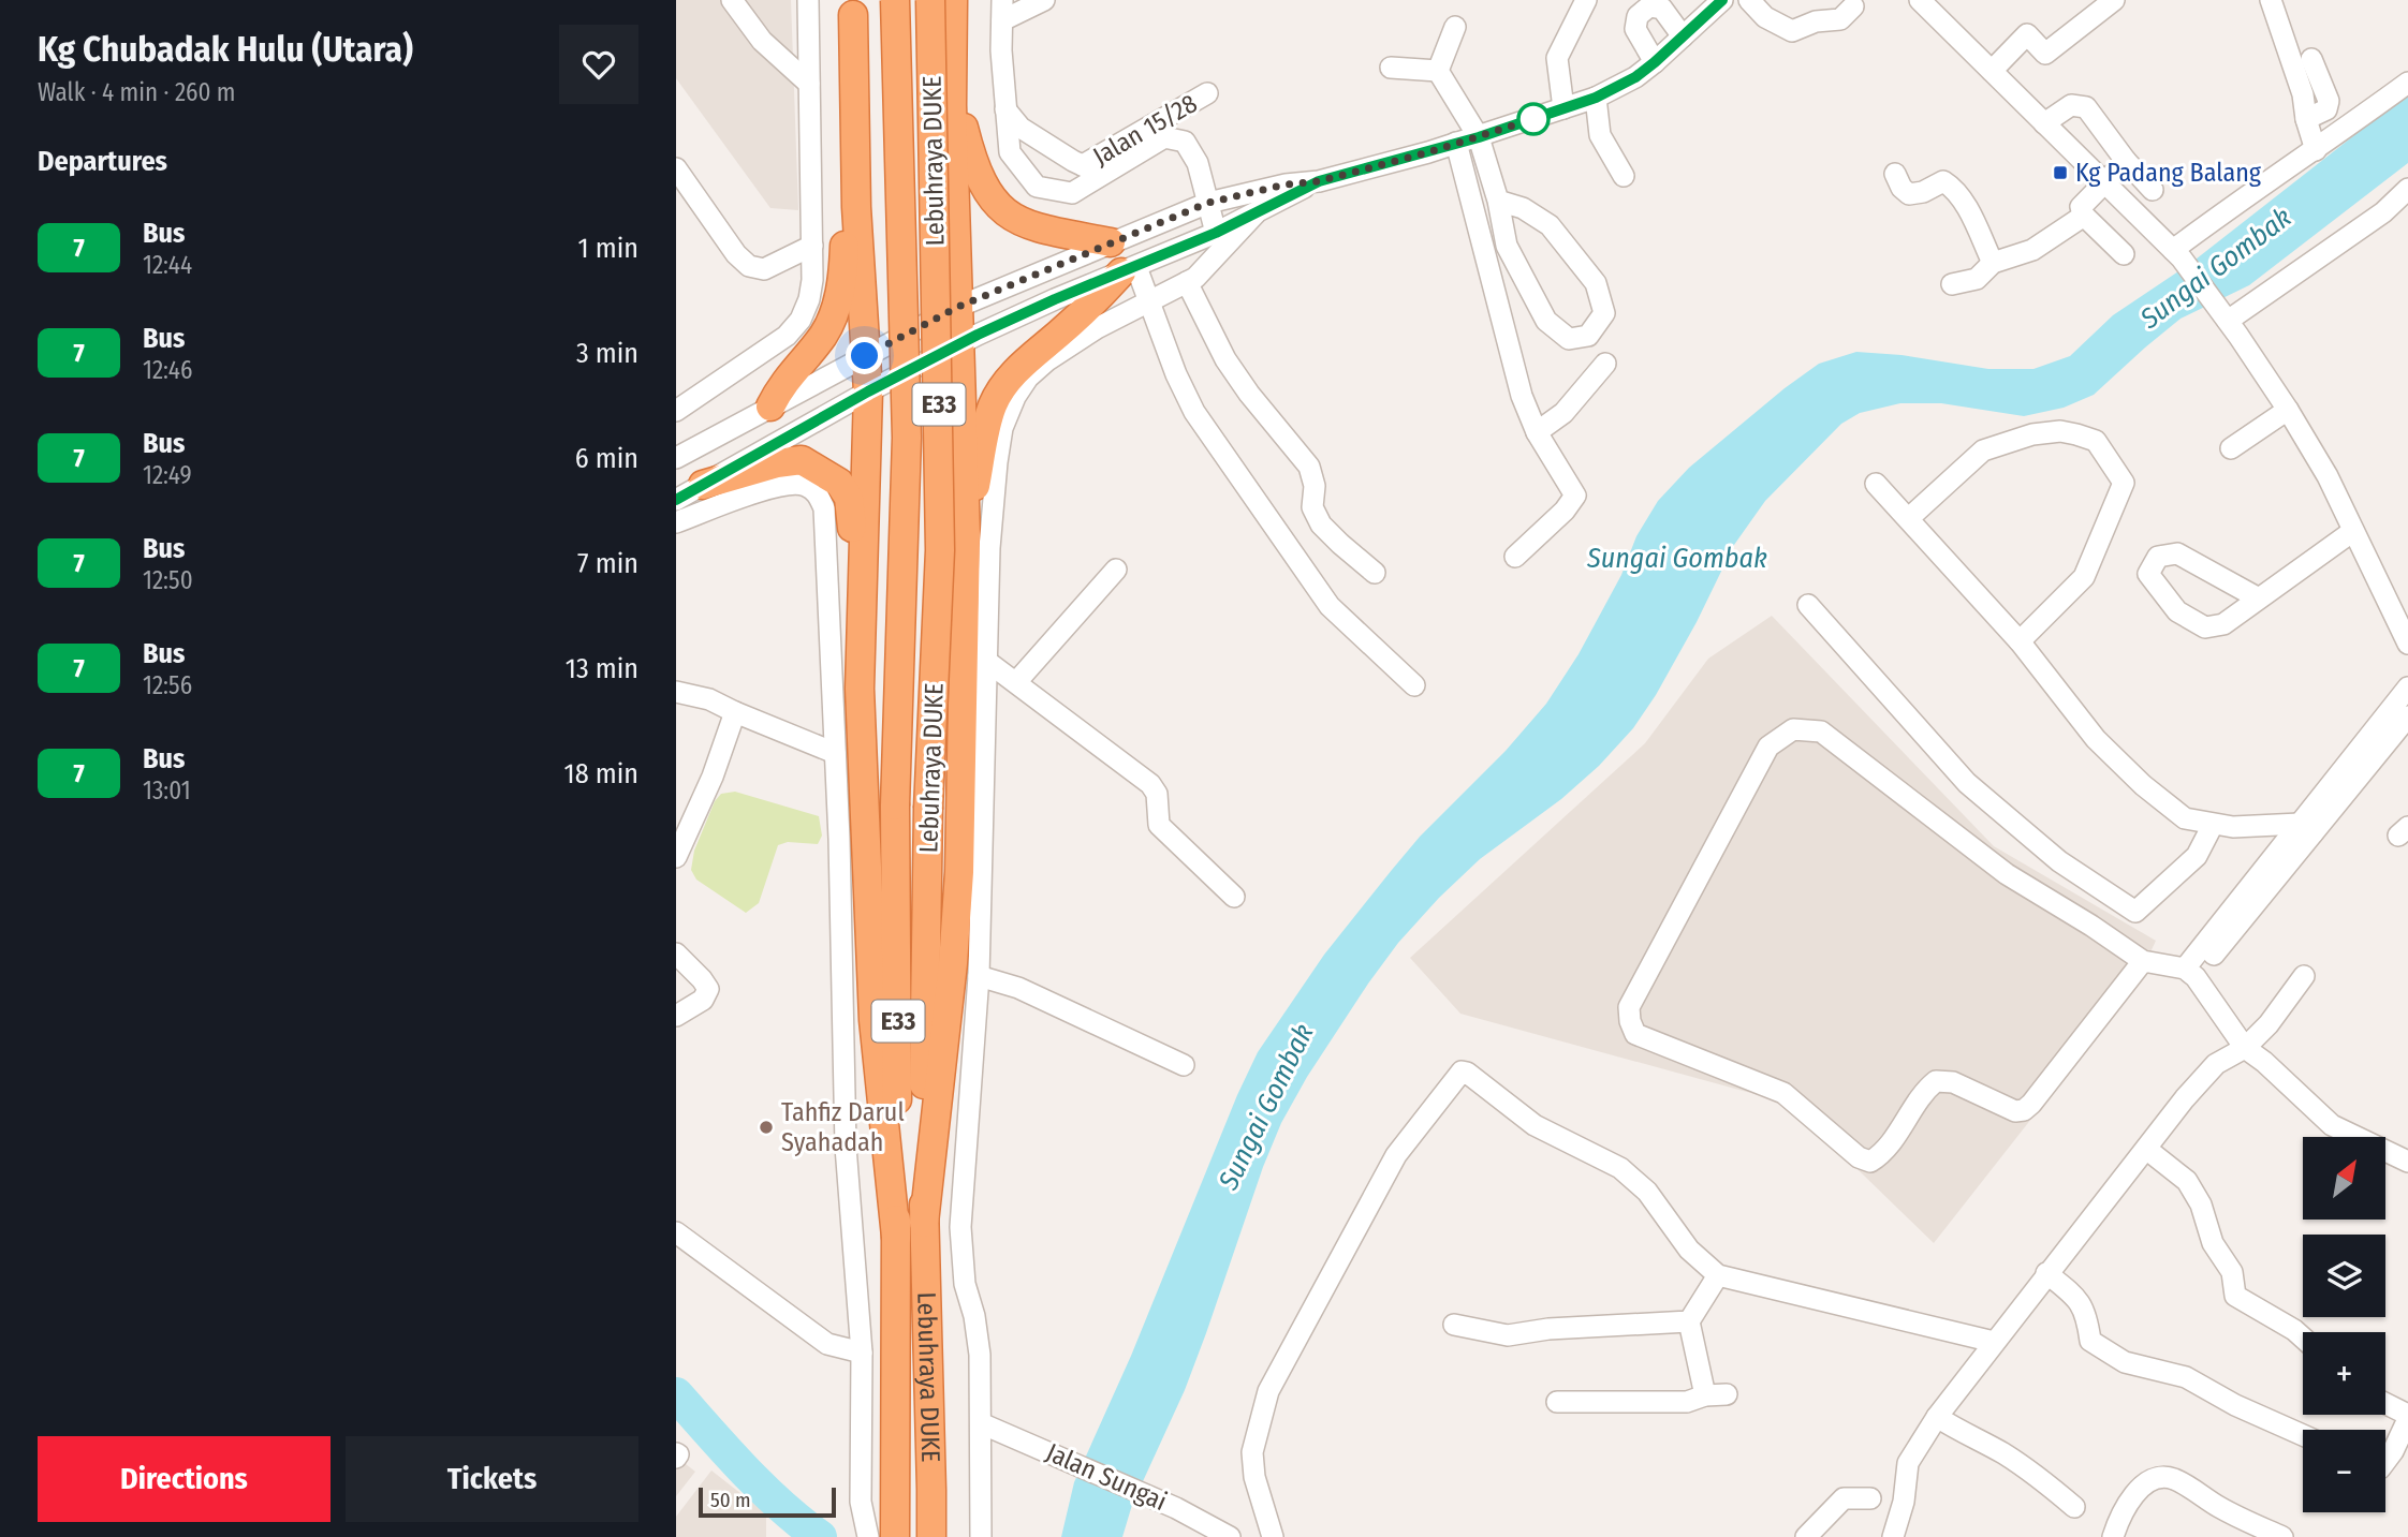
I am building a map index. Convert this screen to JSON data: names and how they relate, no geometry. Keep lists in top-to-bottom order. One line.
{"streets":{"highway":["Lebuhraya DUKE","E33"],"street":["Jalan 15/28","Jalan Sungai"]},"water":["Sungai Gombak"],"places":{"transit":["Kg Padang Balang"],"other":["Tahfiz Darul Syahadah"]},"lines":["bus line 7"],"scale_bar":"50 m","north":"top right","page":{"heading":[["Kg Chubadak Hulu (Utara)","Walk · 4 min · 260 m"],"Departures"],"list":[{"mark":"7","name":"Bus","note":"12:44","value":"1 min"},{"mark":"7","name":"Bus","note":"12:46","value":"3 min"},{"mark":"7","name":"Bus","note":"12:49","value":"6 min"},{"mark":"7","name":"Bus","note":"12:50","value":"7 min"},{"mark":"7","name":"Bus","note":"12:56","value":"13 min"},{"mark":"7","name":"Bus","note":"13:01","value":"18 min"}],"map_buttons":["+","−"],"buttons":["Directions","Tickets"],"scale":"50 m"}}
